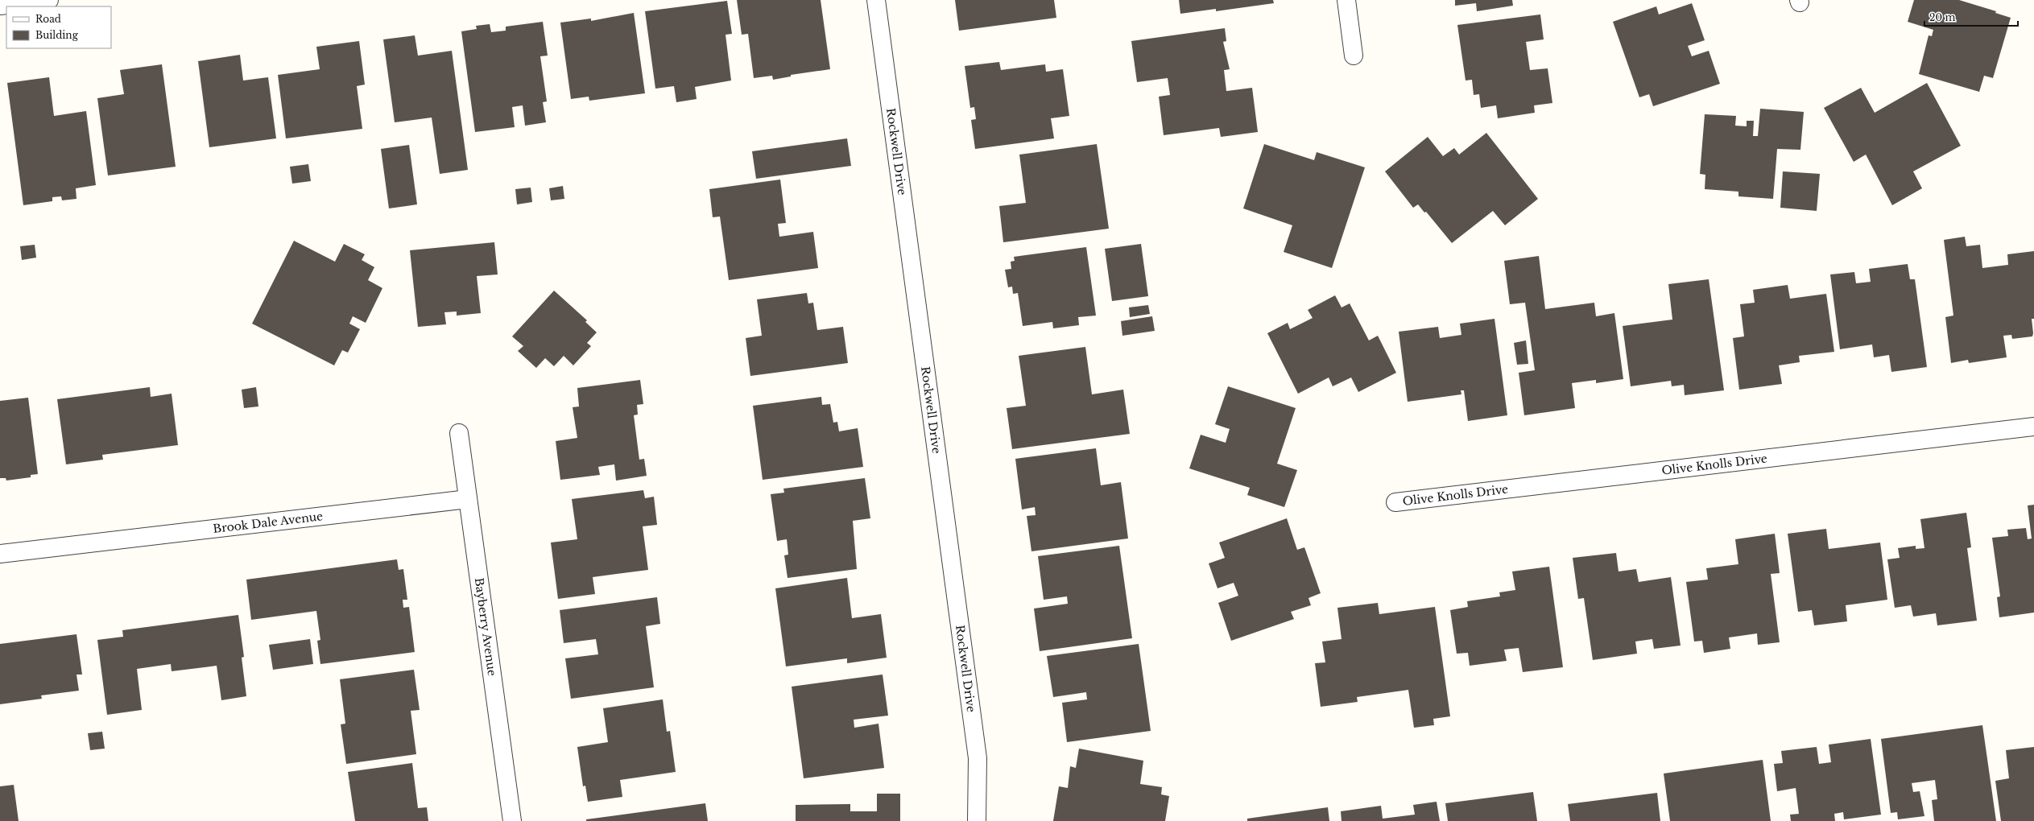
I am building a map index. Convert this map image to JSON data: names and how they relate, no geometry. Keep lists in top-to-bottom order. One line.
{"streets":{"street":["Rockwell Drive","Olive Knolls Drive","Brook Dale Avenue","Bayberry Avenue"]},"crossings":[["Brook Dale Avenue","Bayberry Avenue"]],"legend":["Road","Building"],"scale_bar":"20 m"}
